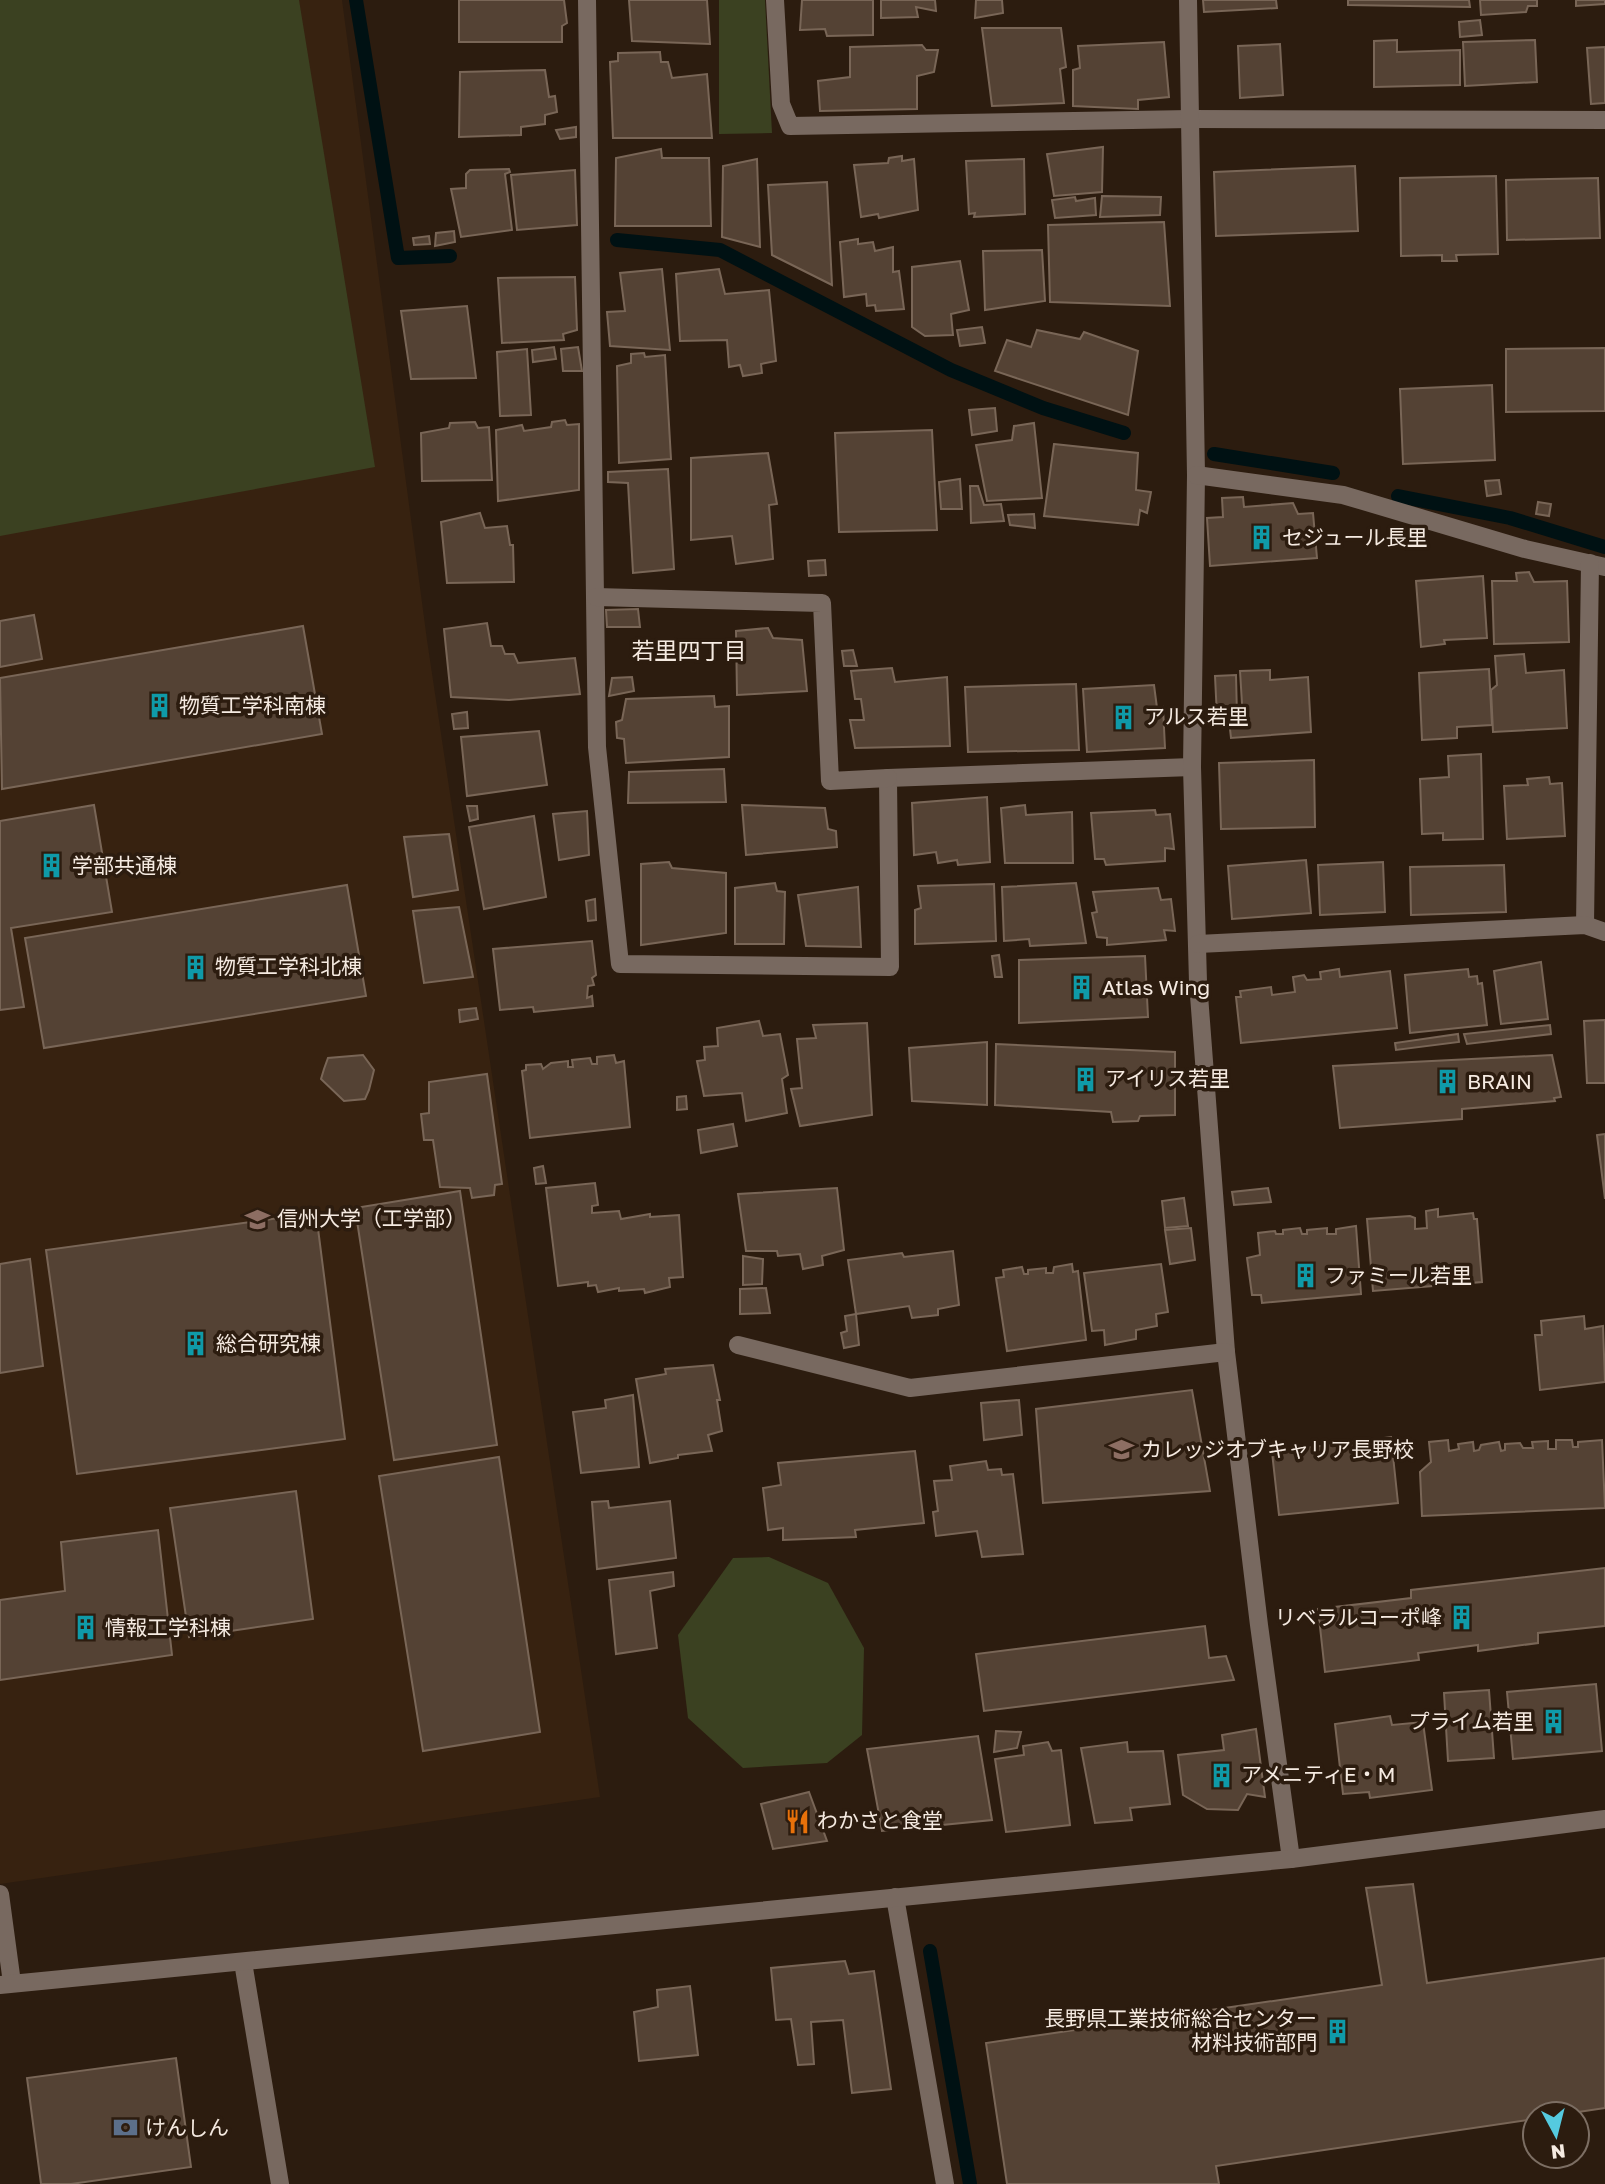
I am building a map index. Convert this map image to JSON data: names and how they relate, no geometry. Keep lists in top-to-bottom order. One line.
{"districts":["若里四丁目"],"places":{"building":["セジュール長里","物質工学科南棟","アルス若里","学部共通棟","物質工学科北棟","Atlas Wing","アイリス若里","BRAIN","ファミール若里","総合研究棟","リベラルコーポ峰","情報工学科棟","プライム若里","アメニティE・M","長野県工業技術総合センター 材料技術部門"],"school or university":["信州大学（工学部）","カレッジオブキャリア長野校"],"restaurant":["わかさと食堂"],"bank":["けんしん"]},"north":"bottom"}
